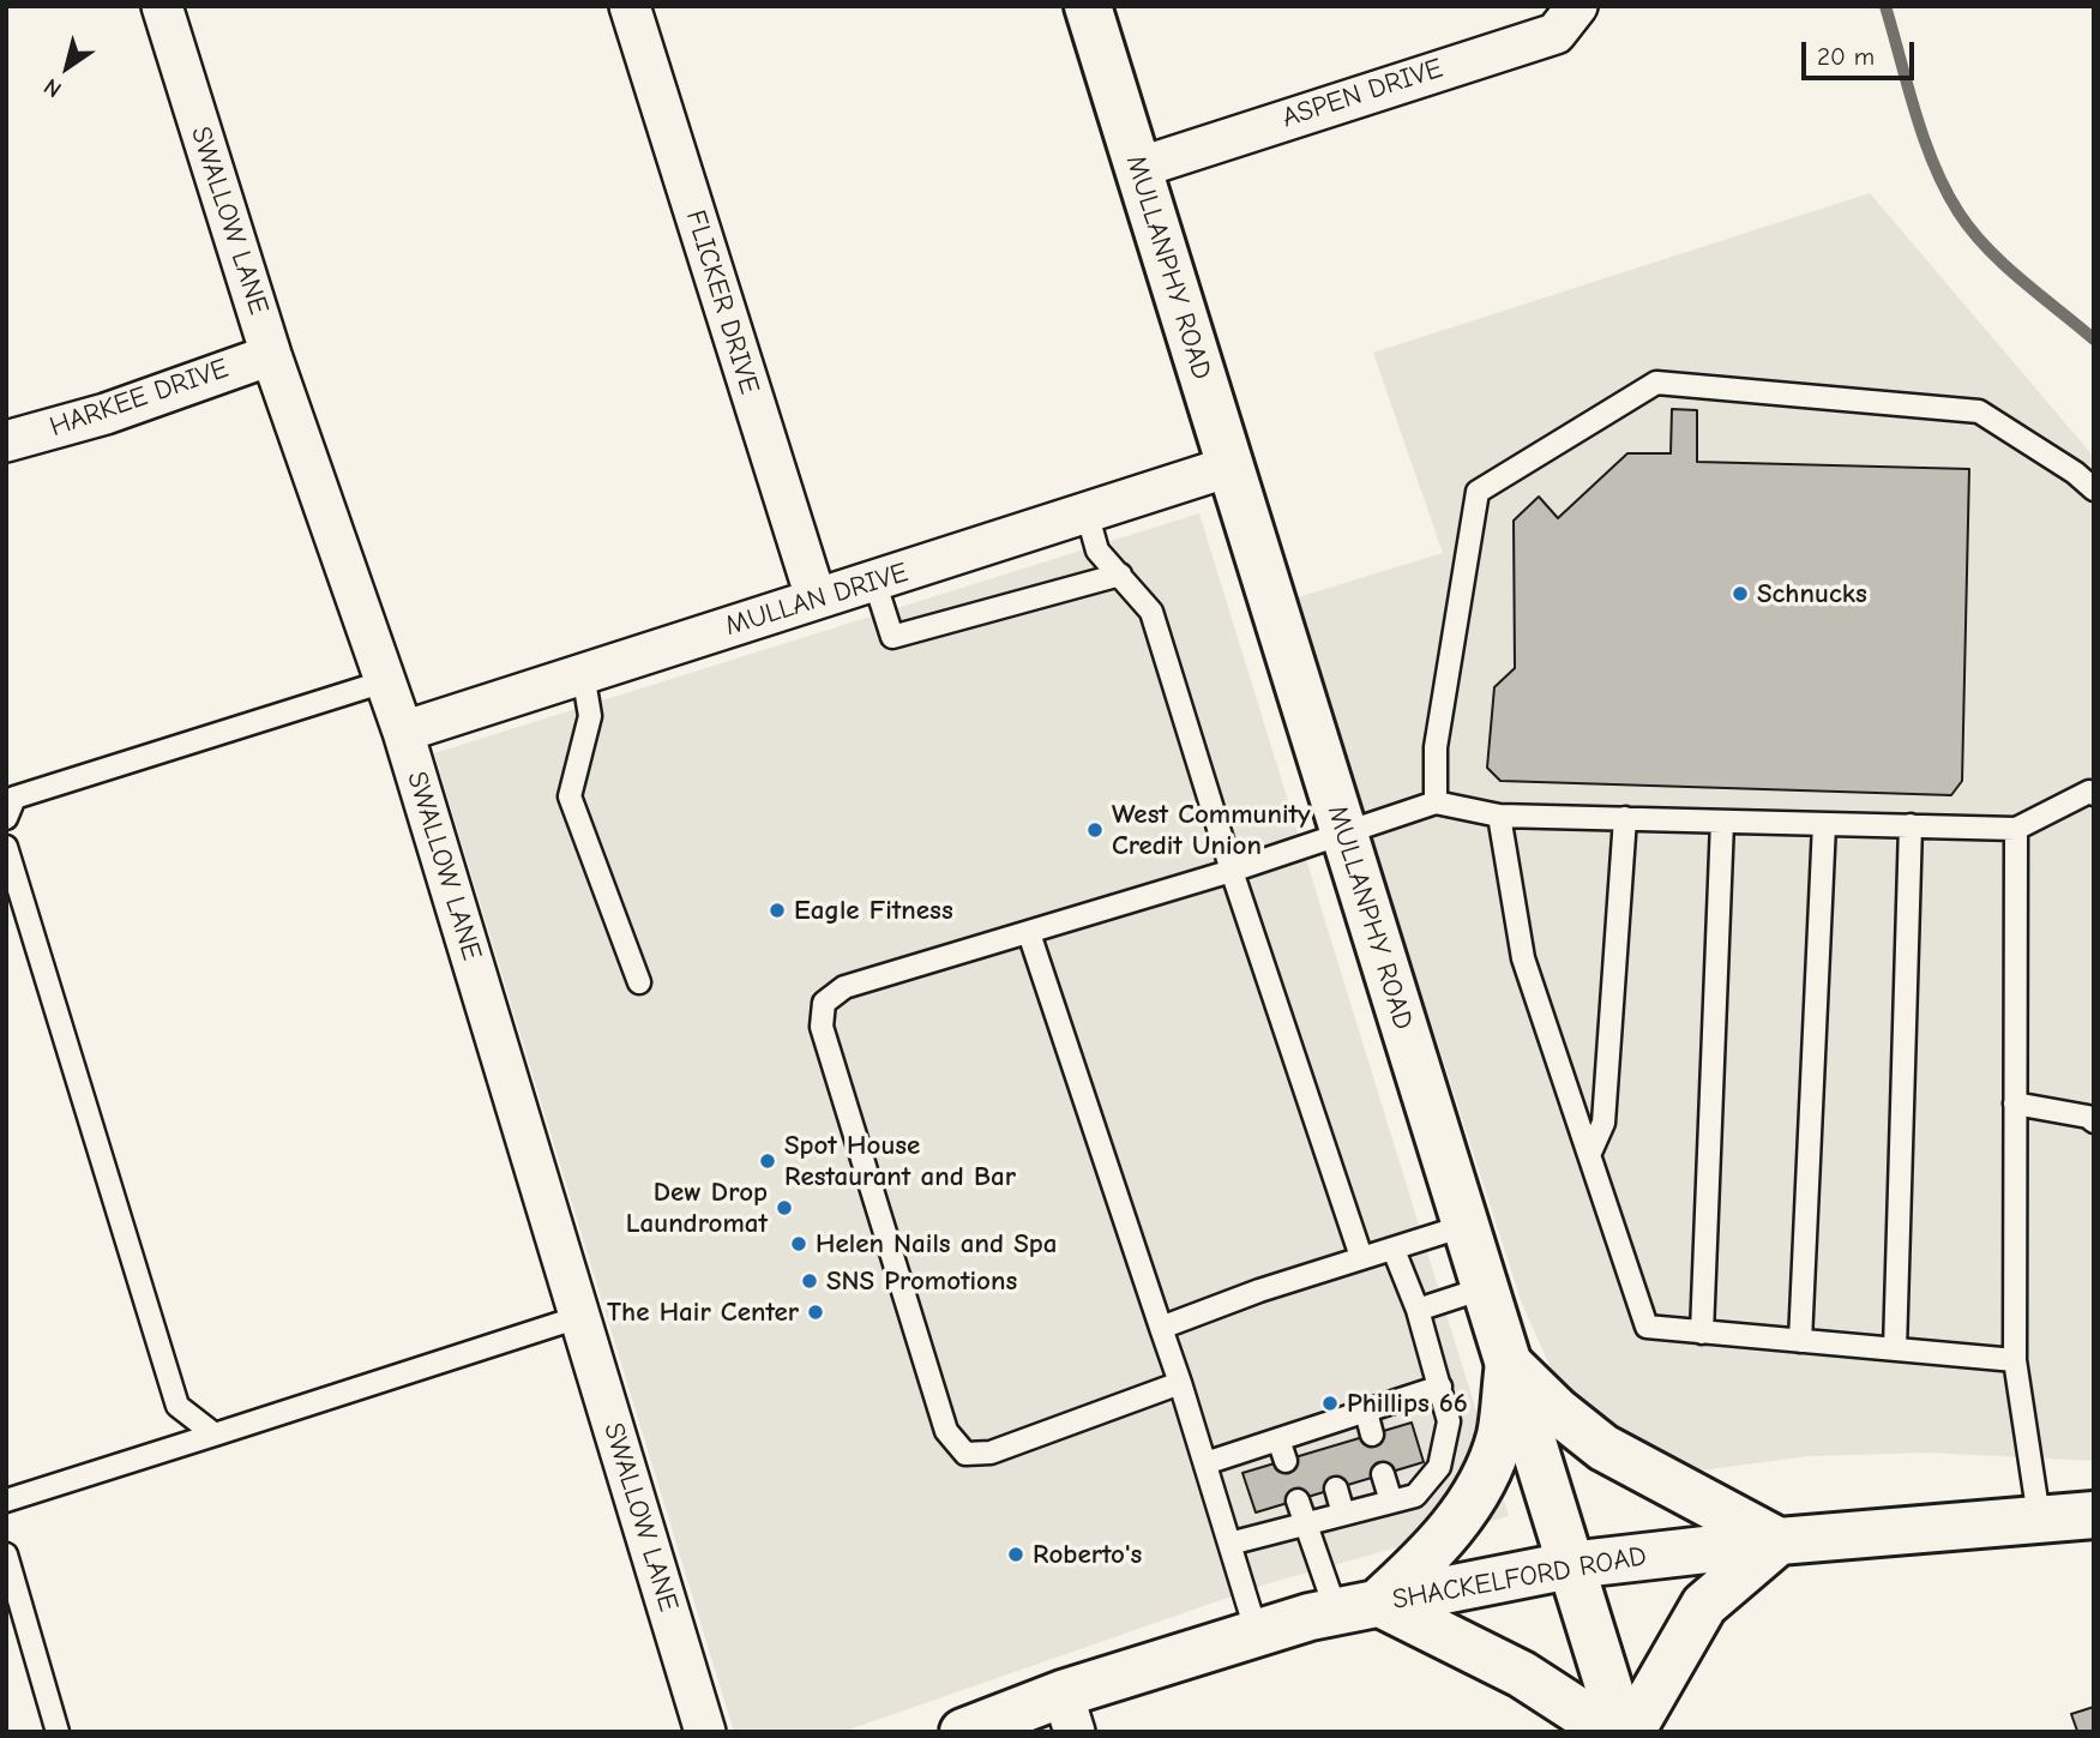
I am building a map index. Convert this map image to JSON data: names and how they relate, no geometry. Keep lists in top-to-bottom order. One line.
{"streets":{"main road":["MULLANPHY ROAD","SHACKELFORD ROAD"],"street":["ASPEN DRIVE","SWALLOW LANE","FLICKER DRIVE","HARKEE DRIVE","MULLAN DRIVE"]},"crossings":[["ASPEN DRIVE","MULLANPHY ROAD"],["SWALLOW LANE","HARKEE DRIVE"],["SWALLOW LANE","MULLAN DRIVE"],["MULLANPHY ROAD","MULLAN DRIVE"],["MULLANPHY ROAD","SHACKELFORD ROAD"],["FLICKER DRIVE","MULLAN DRIVE"]],"places":["Schnucks","West Community Credit Union","Eagle Fitness","Spot House Restaurant and Bar","Dew Drop Laundromat","Helen Nails and Spa","SNS Promotions","The Hair Center","Phillips 66","Roberto's"],"scale_bar":"20 m","north":"bottom left"}
